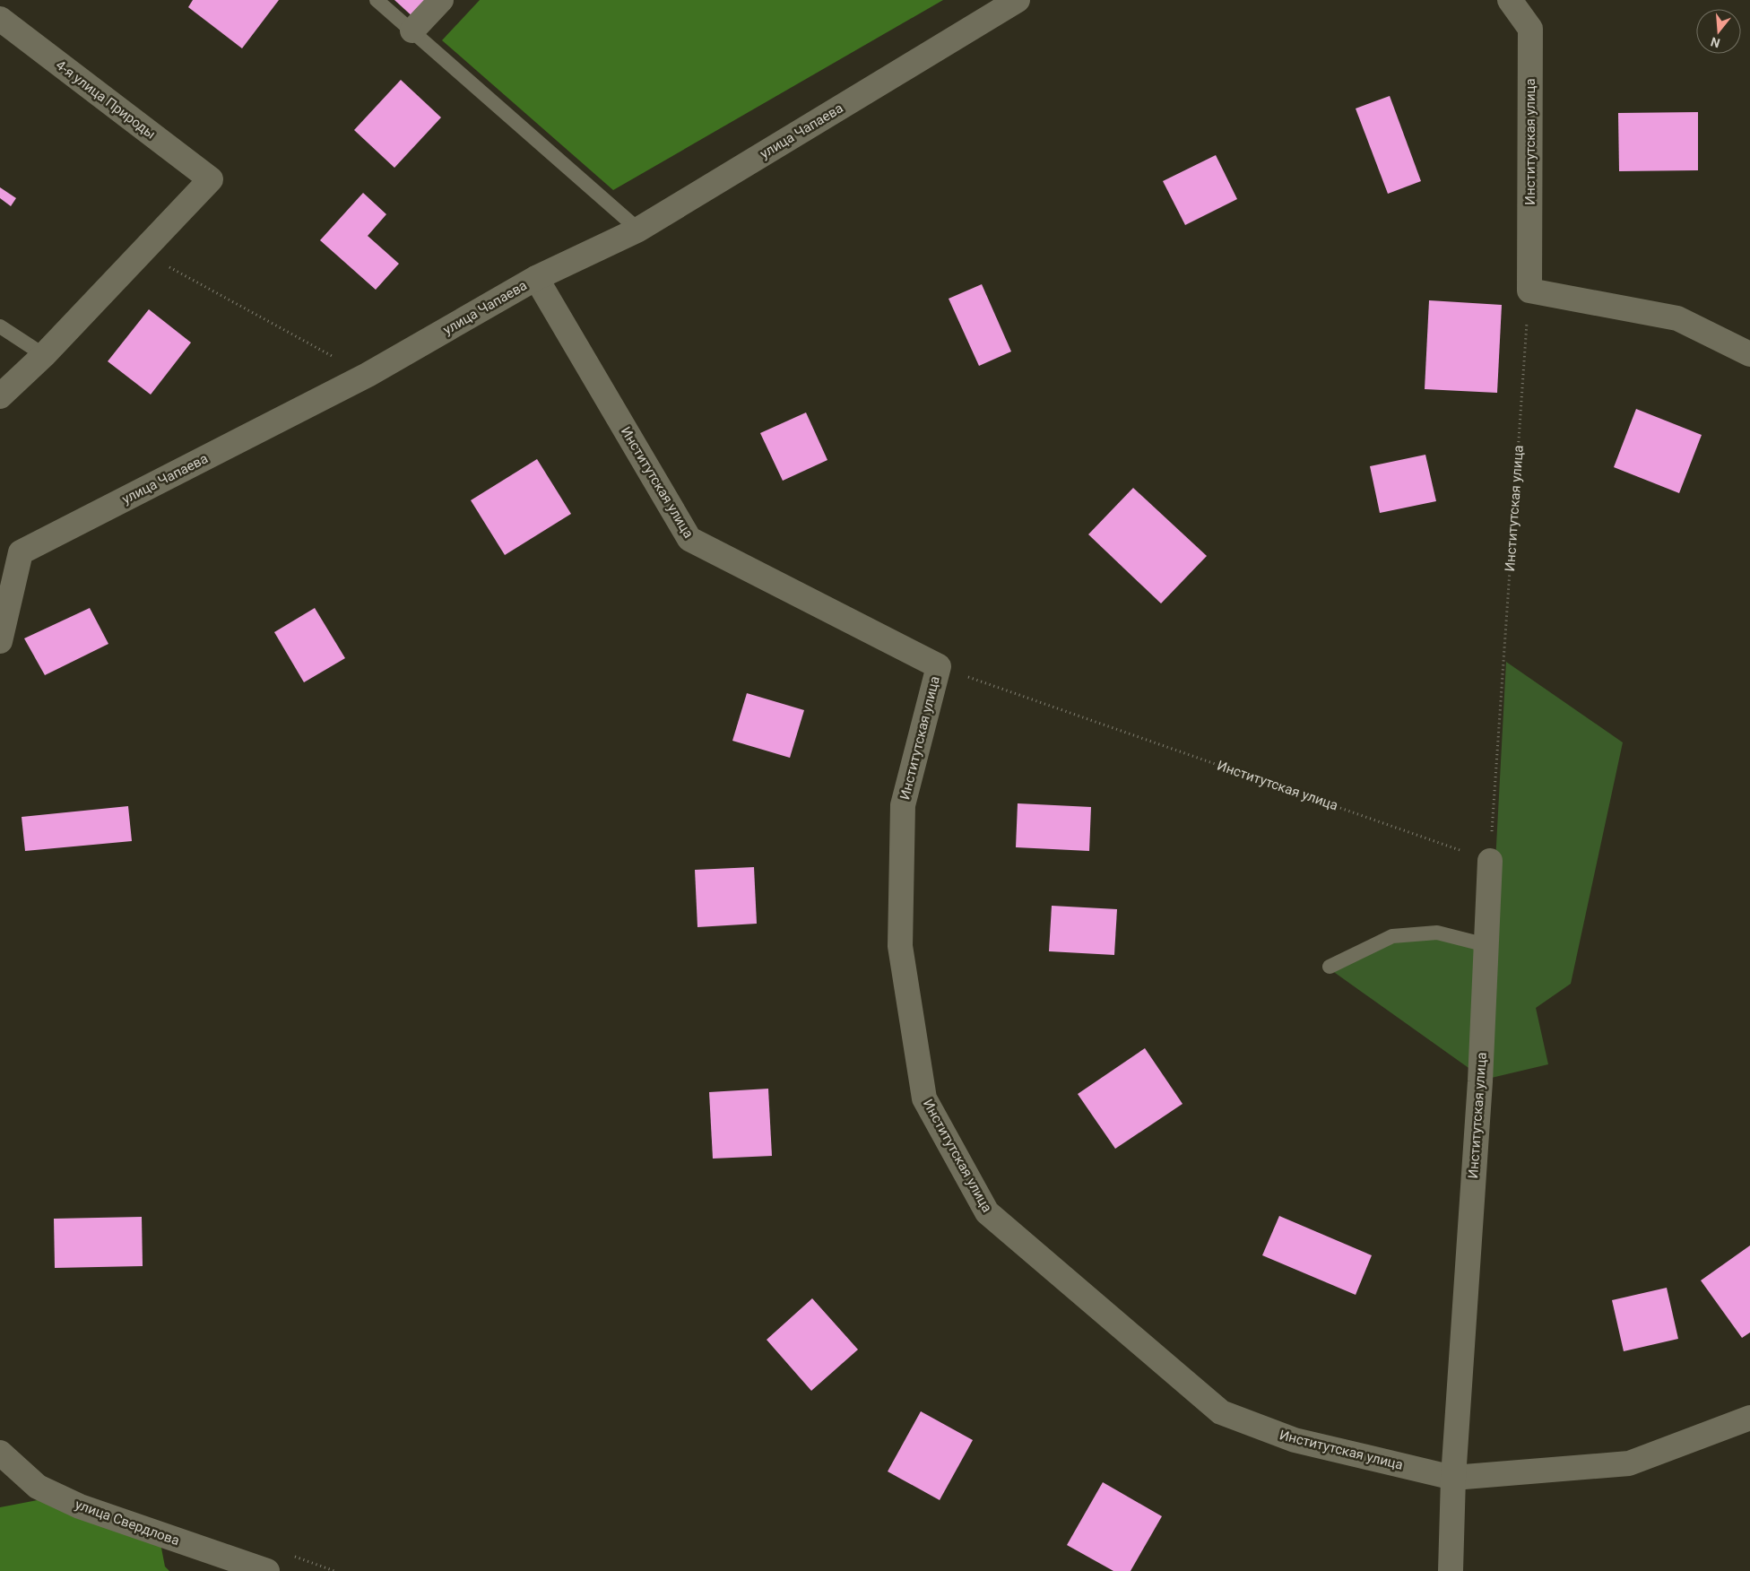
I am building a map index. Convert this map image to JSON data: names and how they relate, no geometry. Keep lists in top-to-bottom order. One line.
{"streets":{"street":["4-я улица Природы","улица Чапаева","Институтская улица","улица Свердлова"]},"crossings":[["улица Чапаева","Институтская улица"]],"north":"bottom"}
